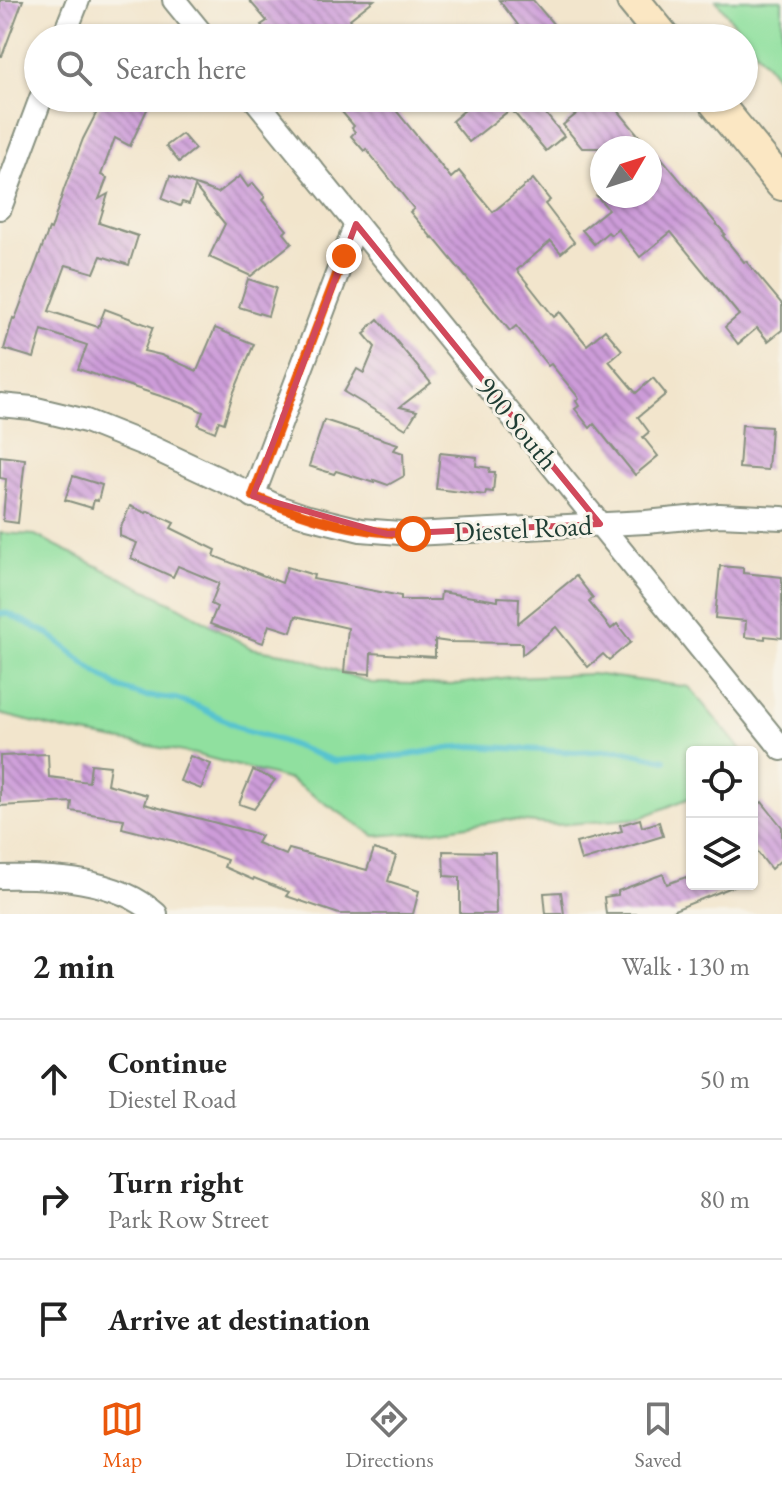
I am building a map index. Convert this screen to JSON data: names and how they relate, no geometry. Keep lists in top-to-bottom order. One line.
{"streets":{"street":["900 South","Diestel Road"]},"crossings":[["900 South","Diestel Road"]],"north":"top right","page":{"search":"Search here","heading":["2 min","Walk · 130 m"],"list":[["Continue","Diestel Road","50 m"],["Turn right","Park Row Street","80 m"],"Arrive at destination"],"nav":["Map","Directions","Saved"]}}
